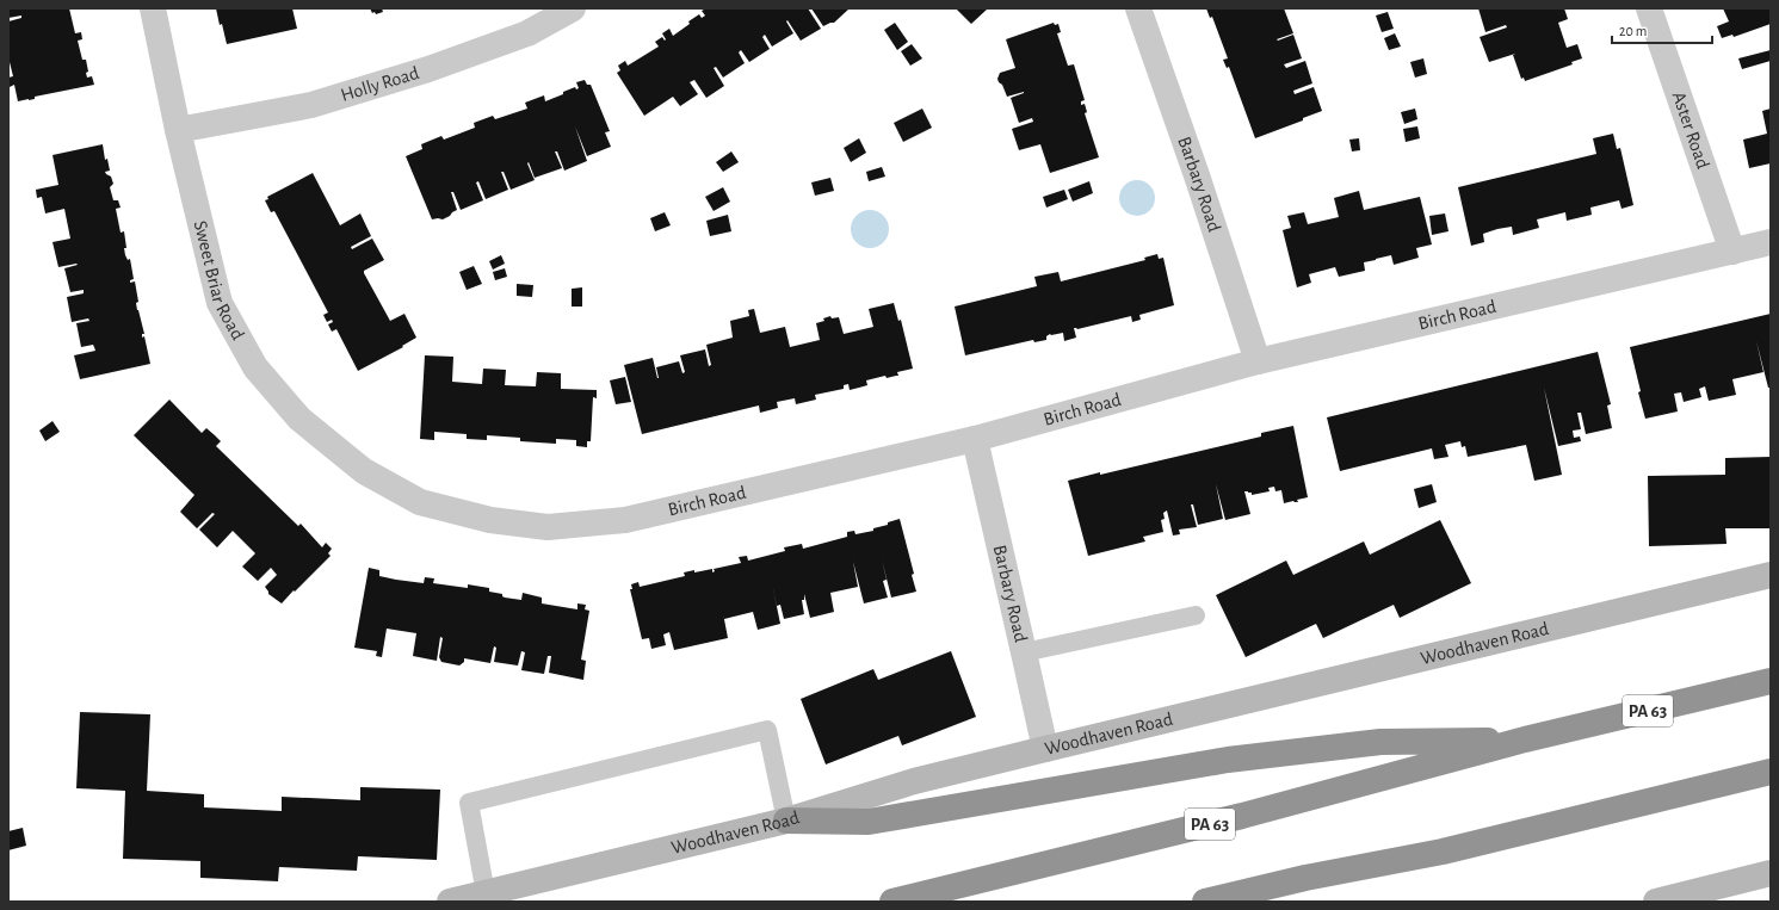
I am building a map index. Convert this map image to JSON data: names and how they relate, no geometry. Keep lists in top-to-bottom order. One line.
{"streets":{"highway":["PA 63"],"main road":["Woodhaven Road"],"street":["Holly Road","Aster Road","Barbary Road","Sweet Briar Road","Birch Road"]},"crossings":[["Holly Road","Sweet Briar Road"],["Aster Road","Birch Road"],["Barbary Road","Birch Road"],["Barbary Road","Woodhaven Road"],["Sweet Briar Road","Birch Road"]],"scale_bar":"20 m"}
